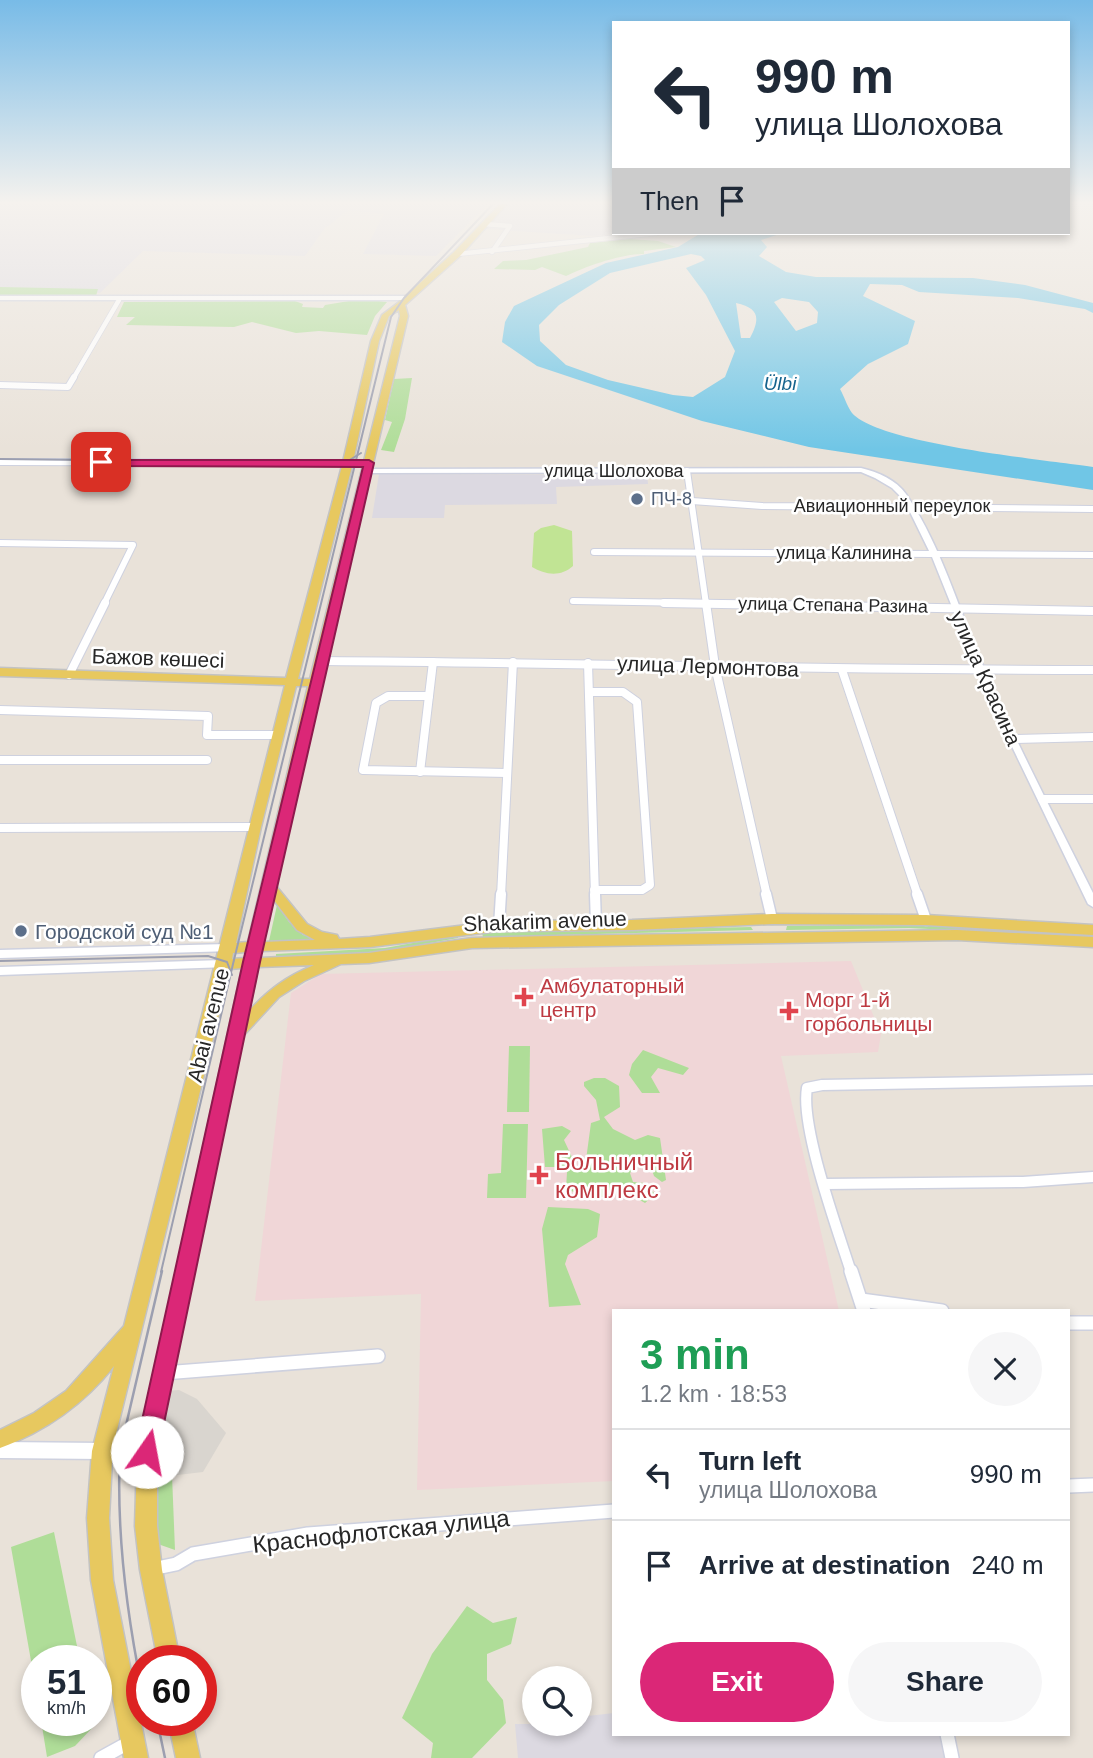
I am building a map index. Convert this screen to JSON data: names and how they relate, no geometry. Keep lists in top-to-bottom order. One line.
{"streets":{"main road":["Бажов көшесі","Shakarim avenue","Abai avenue"],"street":["улица Шолохова","Авиационный переулок","улица Калинина","улица Степана Разина","улица Лермонтова","улица Красина","Краснофлотская улица"]},"crossings":[["улица Шолохова","улица Красина"],["улица Шолохова","Abai avenue"],["Авиационный переулок","улица Красина"],["улица Калинина","улица Красина"],["улица Степана Разина","улица Красина"],["Бажов көшесі","Abai avenue"],["улица Лермонтова","улица Красина"],["улица Лермонтова","Abai avenue"],["Shakarim avenue","Abai avenue"],["Abai avenue","Краснофлотская улица"]],"water":["Ülbi"],"places":{"other":["ПЧ-8","Городской суд №1"],"health":["Амбулаторный центр","Морг 1-й горбольницы","Больничный комплекс"]},"page":{"turn":["990 m","улица Шолохова"],"then":"Then","heading":["3 min","1.2 km · 18:53"],"list":[{"name":"Turn left","note":"улица Шолохова","value":"990 m"},{"name":"Arrive at destination","value":"240 m"}],"buttons":["Exit","Share"],"speed":"51 km/h","limit":"60"}}
